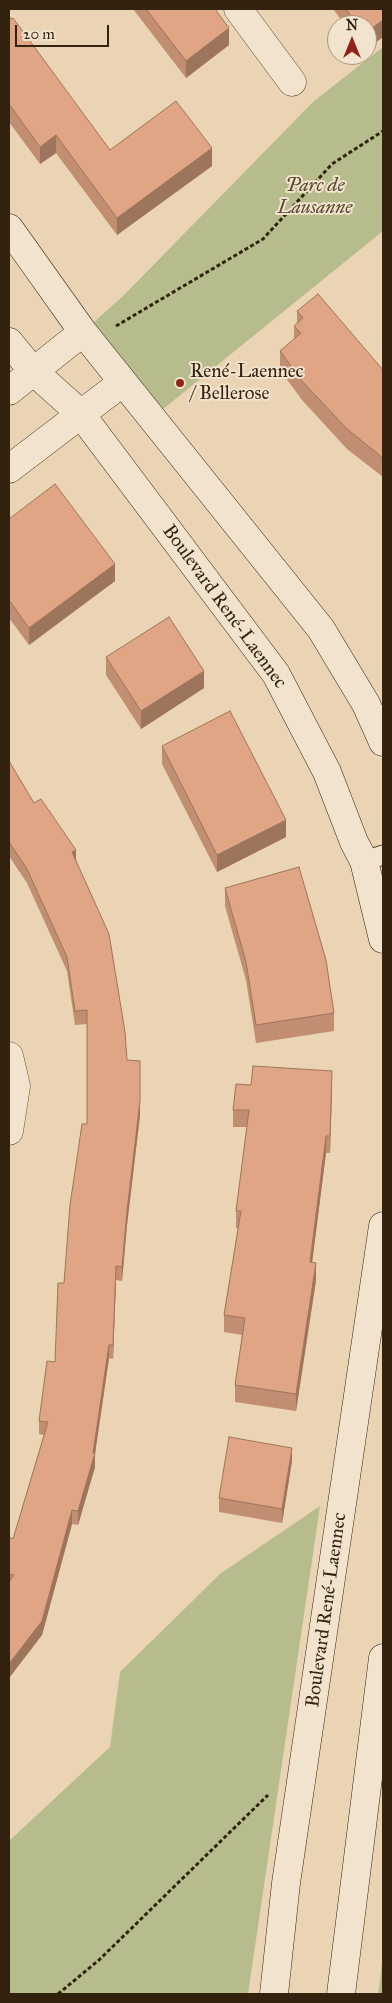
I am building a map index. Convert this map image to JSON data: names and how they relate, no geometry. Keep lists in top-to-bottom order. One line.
{"streets":{"street":["Boulevard René-Laennec"]},"parks":["Parc de Lausanne"],"places":["René-Laennec / Bellerose"],"scale_bar":"20 m","north":"top"}
